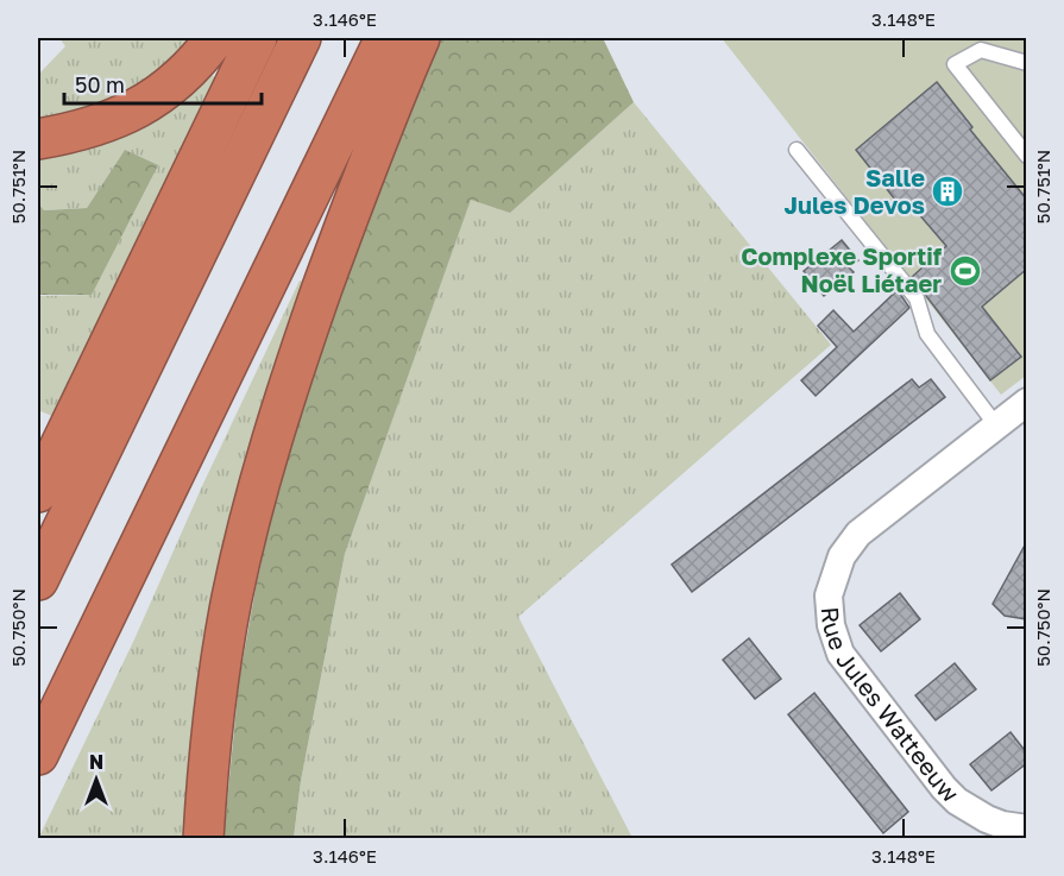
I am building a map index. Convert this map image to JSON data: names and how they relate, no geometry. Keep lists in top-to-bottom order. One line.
{"streets":{"street":["Rue Jules Watteeuw"]},"places":{"building":["Salle Jules Devos"],"sports":["Complexe Sportif Noël Liétaer"]},"scale_bar":"50 m","north":"top","coordinates":["3.146°E","3.148°E","50.751°N","50.750°N"]}
